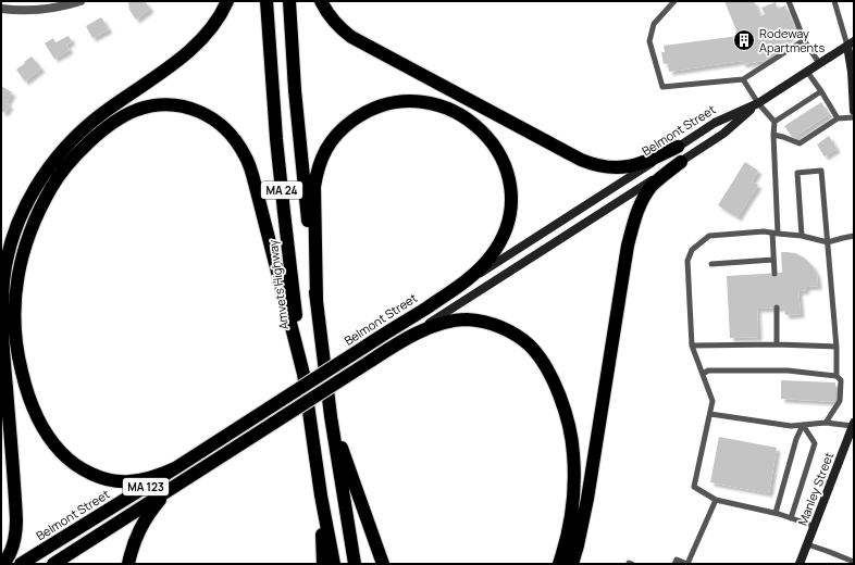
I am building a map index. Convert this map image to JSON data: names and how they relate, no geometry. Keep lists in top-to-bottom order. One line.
{"streets":{"highway":["Belmont Street","MA 24","Amvets Highway","MA 123"],"main road":["Manley Street"]},"places":{"building":["Rodeway Apartments"]}}
